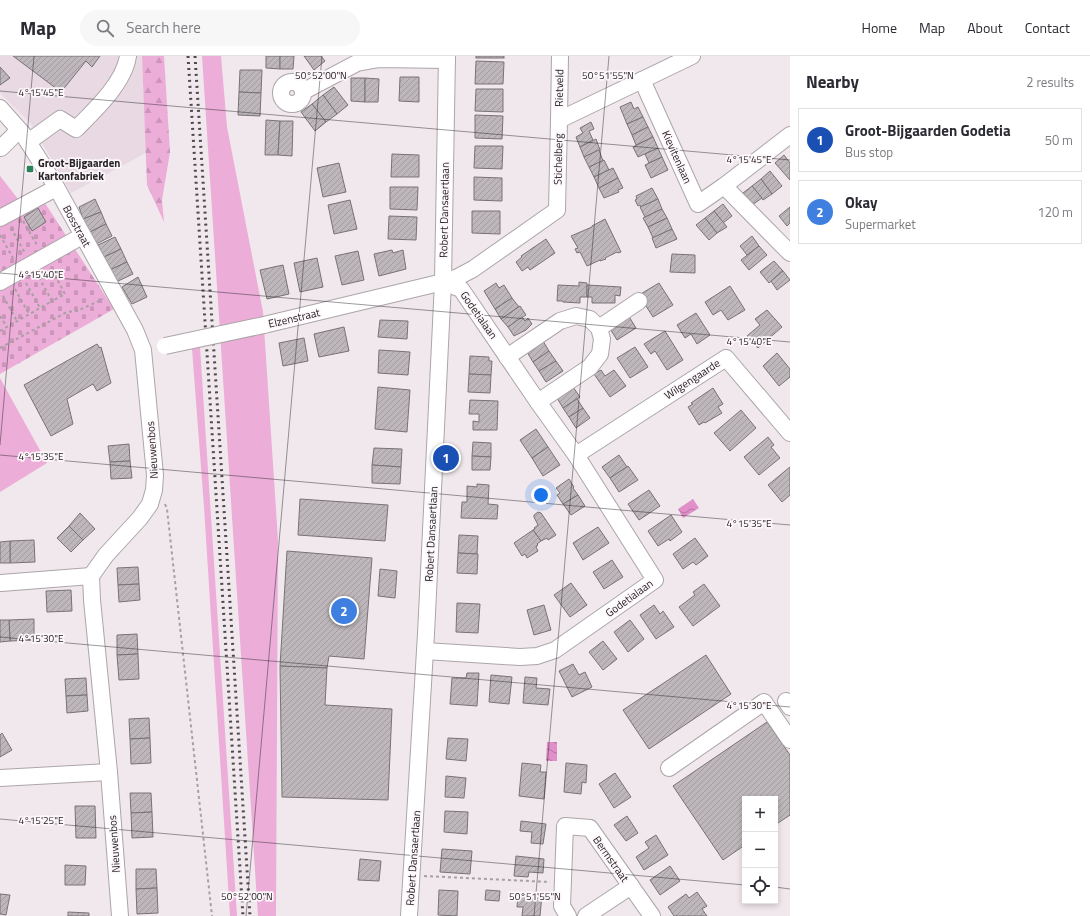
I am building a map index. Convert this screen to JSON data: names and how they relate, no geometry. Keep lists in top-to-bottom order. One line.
{"streets":{"street":["Rietveld","Kievitenlaan","Stichelberg","Robert Dansaertlaan","Bosstraat","Godetialaan","Elzenstraat","Wilgengaarde","Nieuwenbos","Bermstraat"]},"crossings":[["Rietveld","Stichelberg"],["Kievitenlaan","Stichelberg"],["Stichelberg","Robert Dansaertlaan"],["Stichelberg","Godetialaan"],["Stichelberg","Elzenstraat"],["Robert Dansaertlaan","Godetialaan"],["Robert Dansaertlaan","Elzenstraat"],["Bosstraat","Elzenstraat"],["Bosstraat","Nieuwenbos"],["Godetialaan","Elzenstraat"],["Godetialaan","Wilgengaarde"],["Elzenstraat","Nieuwenbos"]],"places":{"transit":["Groot-Bijgaarden Kartonfabriek"]},"page":{"header":"Map","search":"Search here","nav":["Home","Map","About","Contact"],"heading":["Nearby","2 results"],"list":[{"mark":"1","name":"Groot-Bijgaarden Godetia","note":"Bus stop","value":"50 m"},{"mark":"2","name":"Okay","note":"Supermarket","value":"120 m"}],"pins":["1","2"],"map_buttons":["+","−"]},"coordinates":["50°52'00\"N","50°51'55\"N","4°15'45\"E","4°15'40\"E","4°15'35\"E","4°15'30\"E","4°15'25\"E"]}
